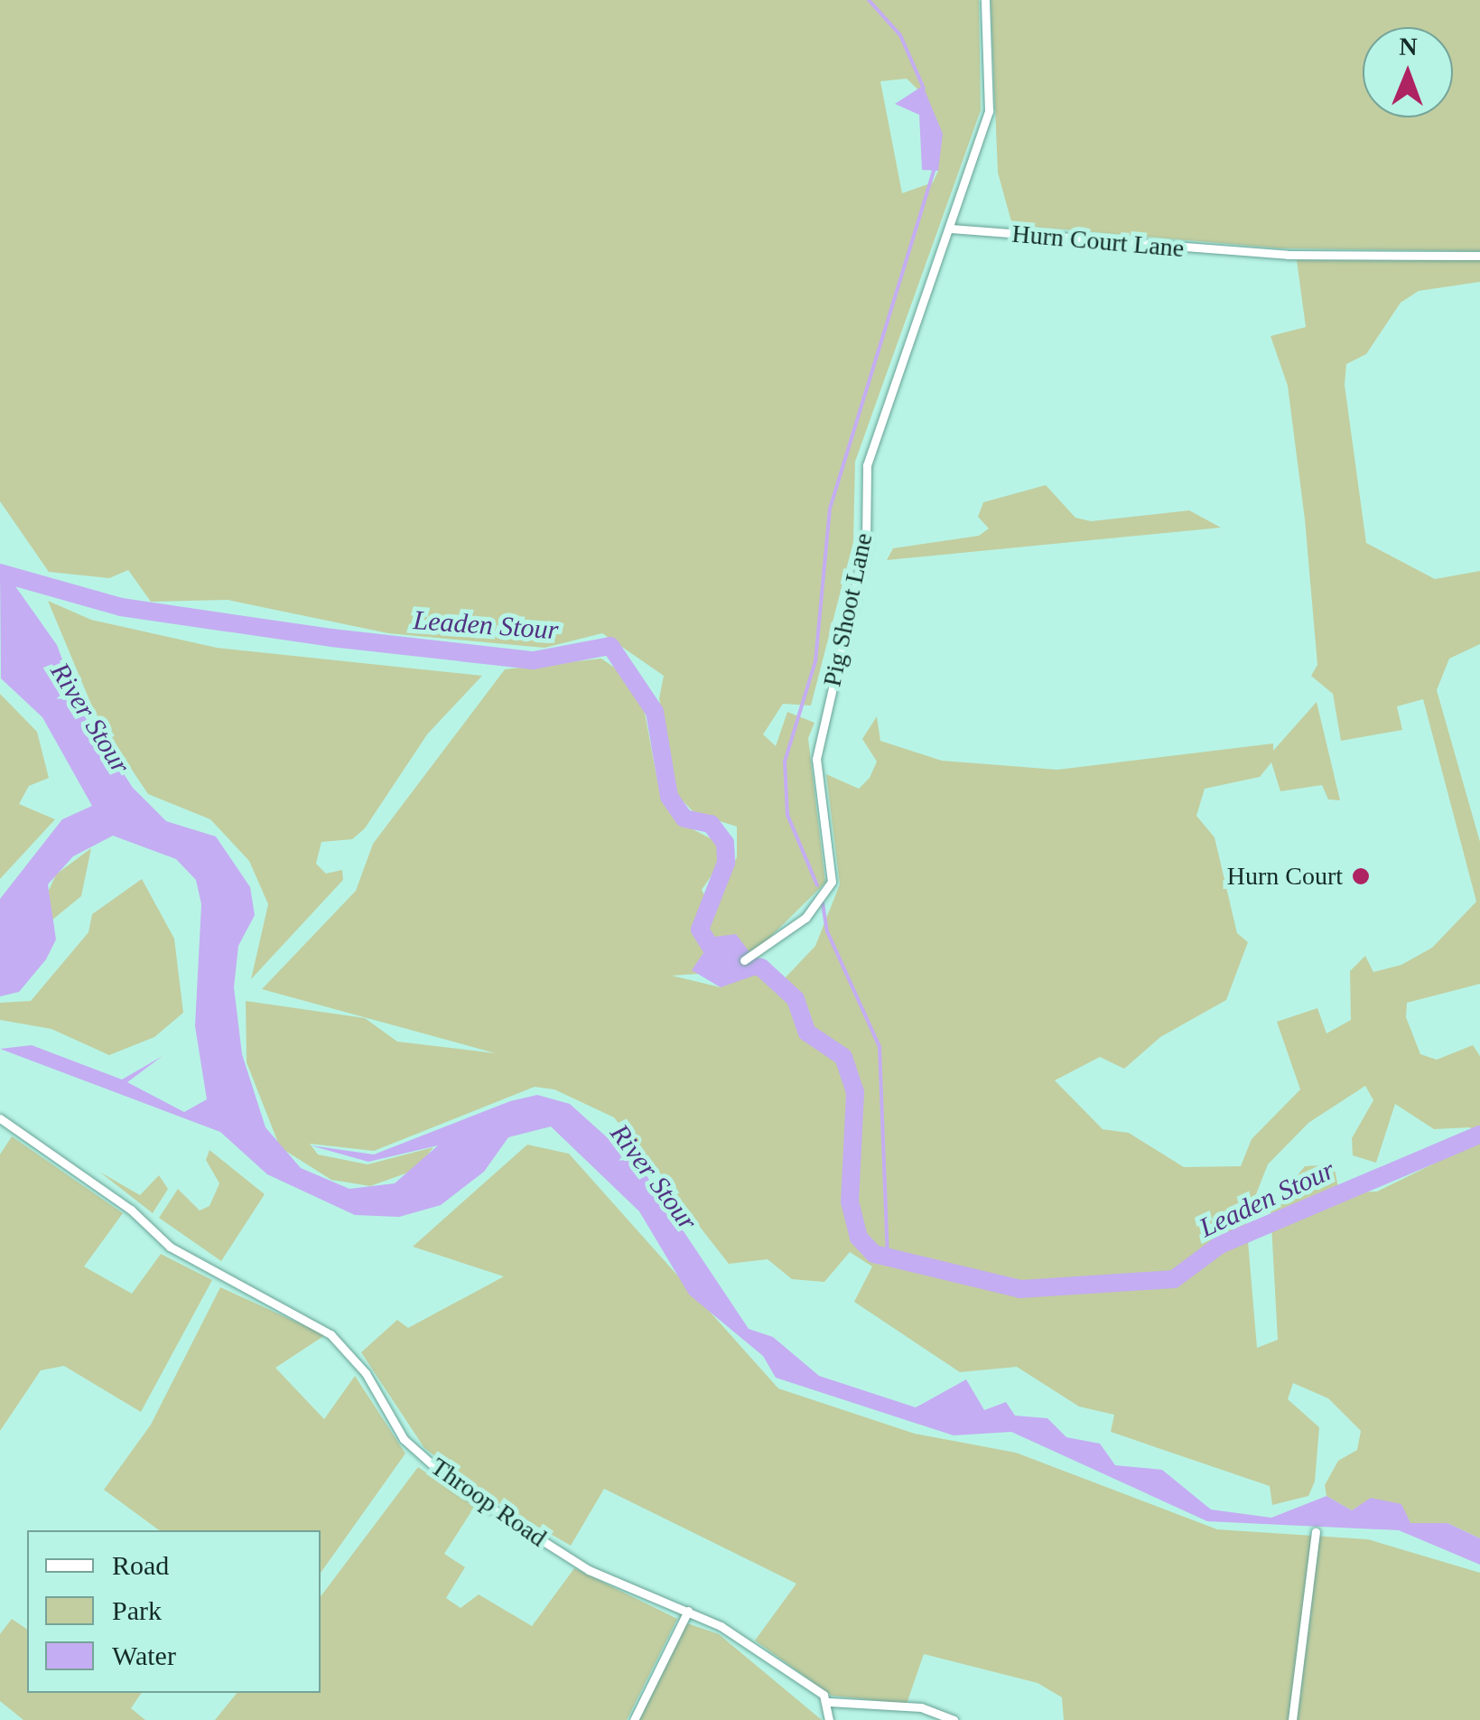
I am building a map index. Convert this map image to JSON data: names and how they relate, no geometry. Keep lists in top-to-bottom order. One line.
{"streets":{"street":["Hurn Court Lane","Pig Shoot Lane","Throop Road"]},"crossings":[["Hurn Court Lane","Pig Shoot Lane"]],"water":["Leaden Stour","River Stour"],"places":["Hurn Court"],"legend":["Road","Park","Water"],"north":"top"}
